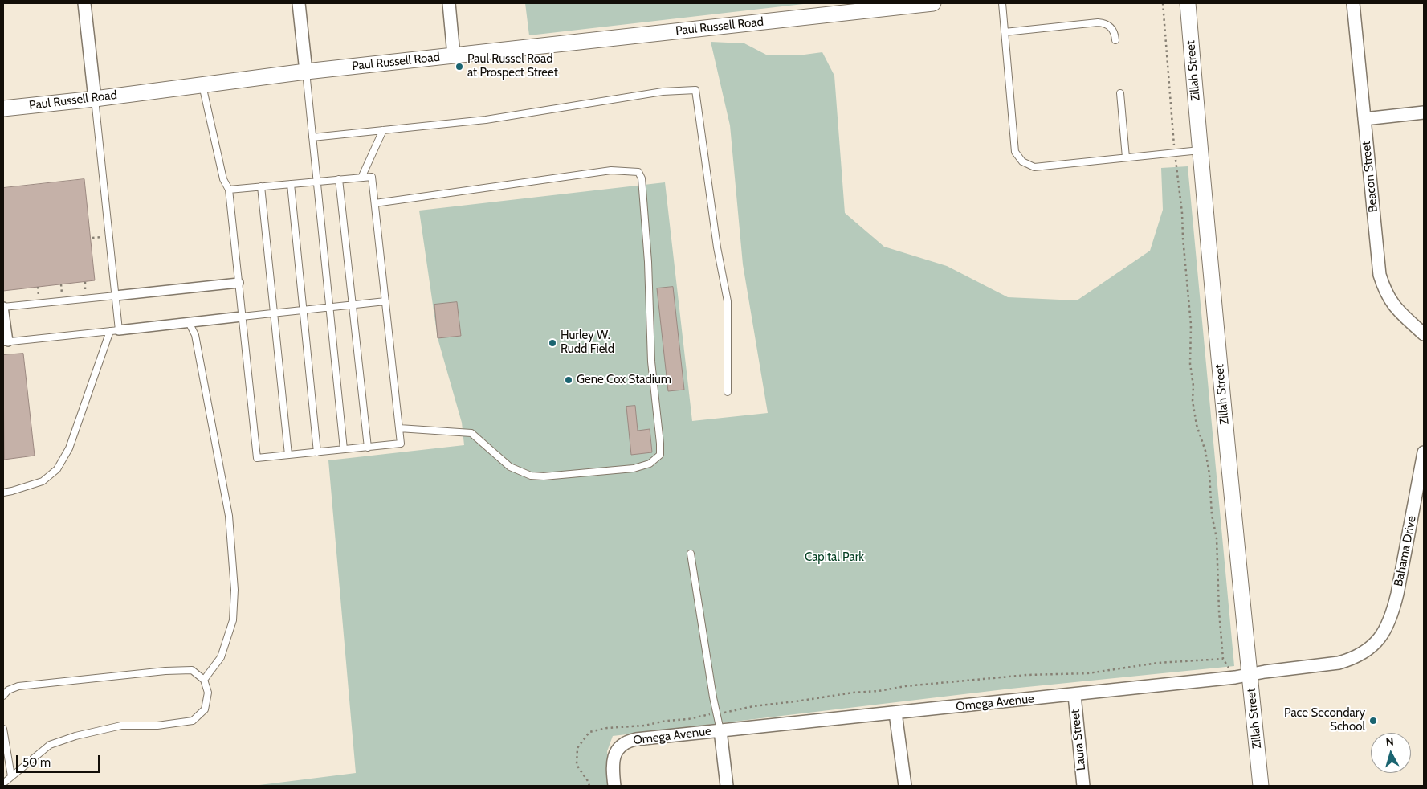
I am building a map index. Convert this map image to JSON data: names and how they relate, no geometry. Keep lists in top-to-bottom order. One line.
{"streets":{"street":["Paul Russell Road","Zillah Street","Beacon Street","Bahama Drive","Omega Avenue","Laura Street"]},"crossings":[["Zillah Street","Omega Avenue"],["Bahama Drive","Omega Avenue"],["Omega Avenue","Laura Street"]],"parks":["Capital Park"],"places":["Paul Russel Road at Prospect Street","Hurley W. Rudd Field","Gene Cox Stadium","Pace Secondary School"],"scale_bar":"50 m","north":"top"}
